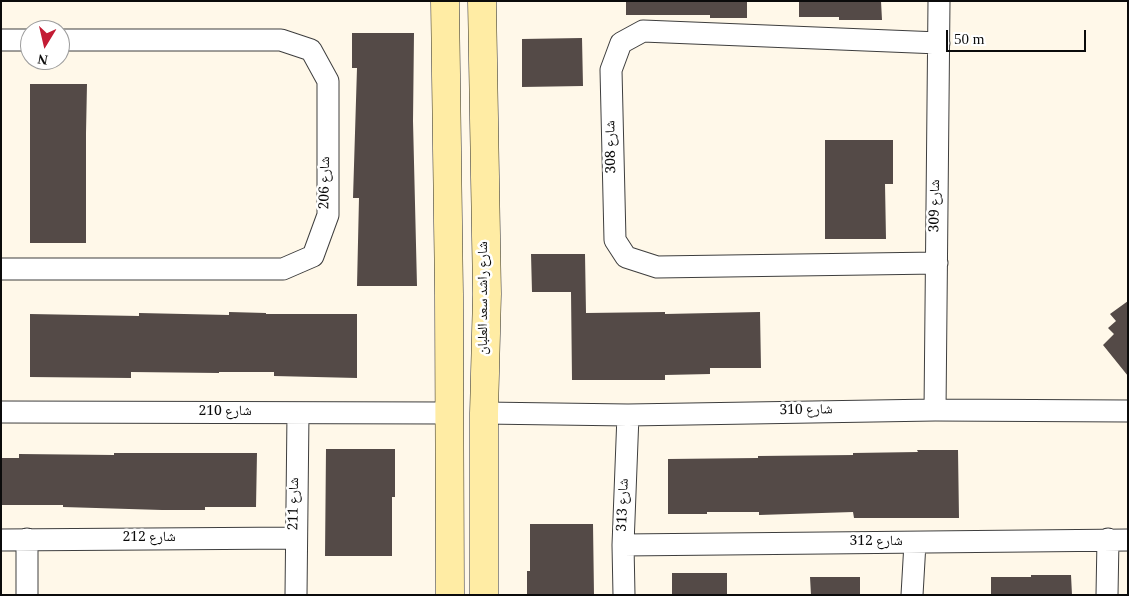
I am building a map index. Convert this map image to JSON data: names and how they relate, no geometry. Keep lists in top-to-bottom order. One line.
{"streets":{"main road":["شارع راشد سعد العلبان"],"street":["شارع 308","شارع 206","شارع 309","شارع 310","شارع 210","شارع 211","شارع 313","شارع 212","شارع 312"]},"crossings":[["شارع 308","شارع 309"],["شارع 309","شارع 310"],["شارع راشد سعد العلبان","شارع 310"],["شارع 310","شارع 313"],["شارع 210","شارع 211"],["شارع 211","شارع 212"],["شارع 313","شارع 312"]],"scale_bar":"50 m","north":"bottom"}
